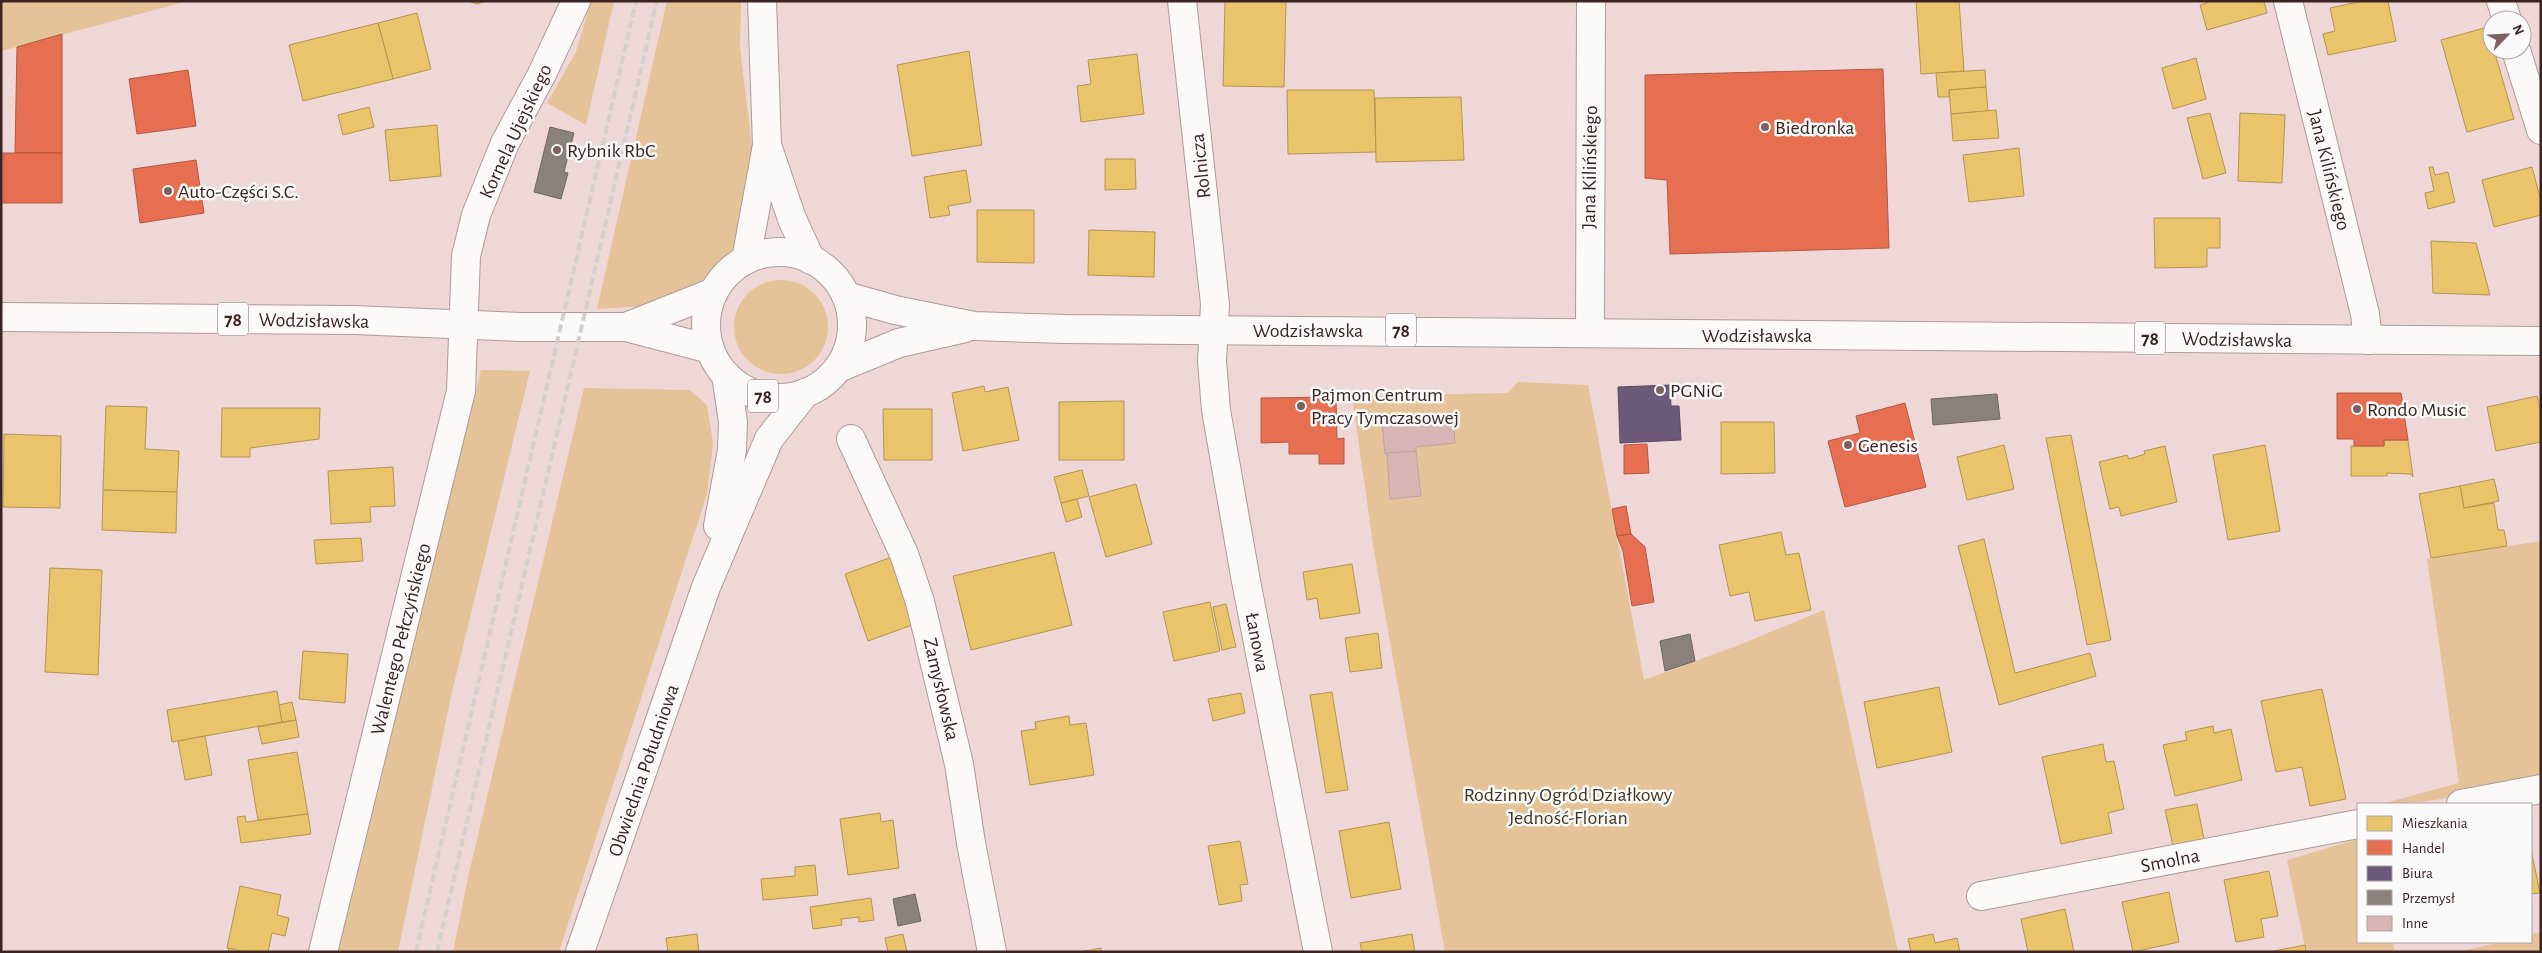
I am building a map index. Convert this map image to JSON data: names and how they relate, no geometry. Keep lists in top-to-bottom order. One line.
{"streets":{"main road":["Kornela Ujejskiego","Rolnicza","Jana Kilińskiego","78","Wodzisławska","Walentego Pełczyńskiego","Łanowa","Zamysłowska","Obwiednia Południowa","Smolna"]},"crossings":[["Kornela Ujejskiego","Wodzisławska"],["Kornela Ujejskiego","Walentego Pełczyńskiego"],["Rolnicza","Wodzisławska"],["Rolnicza","Łanowa"],["Jana Kilińskiego","Wodzisławska"],["78","Wodzisławska"],["78","Obwiednia Południowa"],["Wodzisławska","Walentego Pełczyńskiego"],["Wodzisławska","Łanowa"],["Wodzisławska","Obwiednia Południowa"]],"parks":["Rodzinny Ogród Działkowy Jedność-Florian"],"places":["Biedronka","Rybnik RbC","Auto-Części S.C.","PGNiG","Pajmon Centrum Pracy Tymczasowej","Rondo Music","Genesis"],"legend":["Mieszkania","Handel","Biura","Przemysł","Inne"],"north":"top right"}
